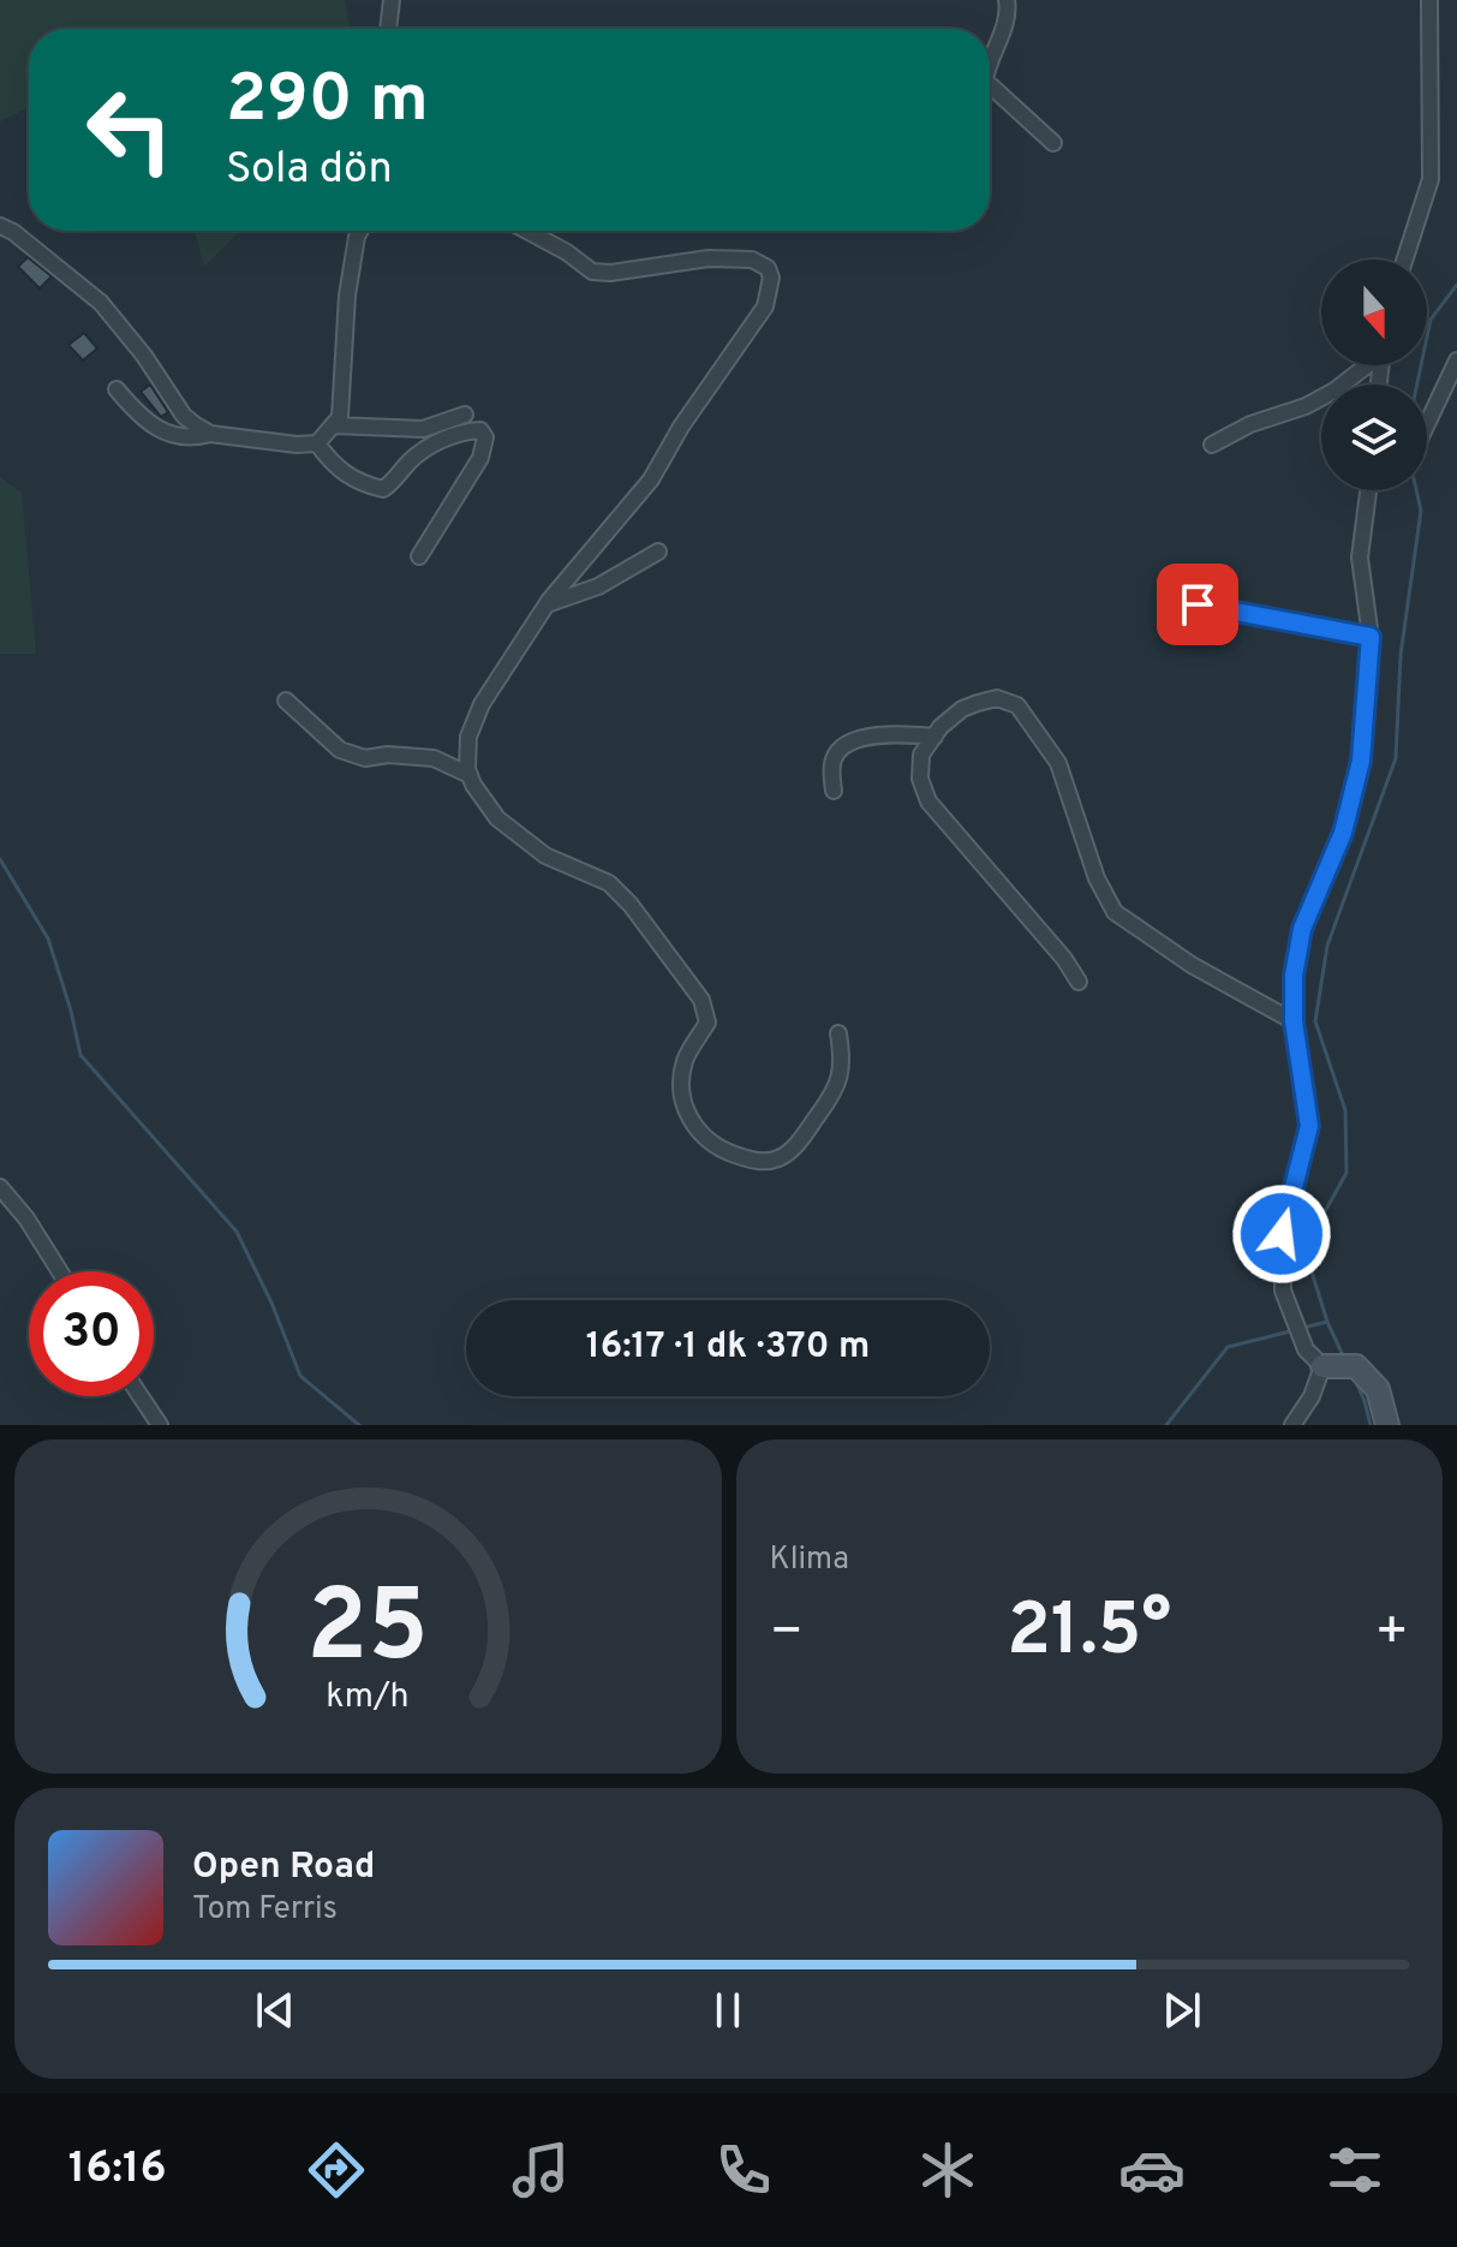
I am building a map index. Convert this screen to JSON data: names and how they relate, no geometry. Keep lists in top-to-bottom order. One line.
{"north":"bottom","page":{"turn":["290 m","Sola dön"],"limit":"30","trip":"16:17 · 1 dk · 370 m","tile":"Klima","heat":["−","21.5°","+"],"song":["Open Road","Tom Ferris"],"tabs":"16:16","gauge":["25","km/h"]}}
